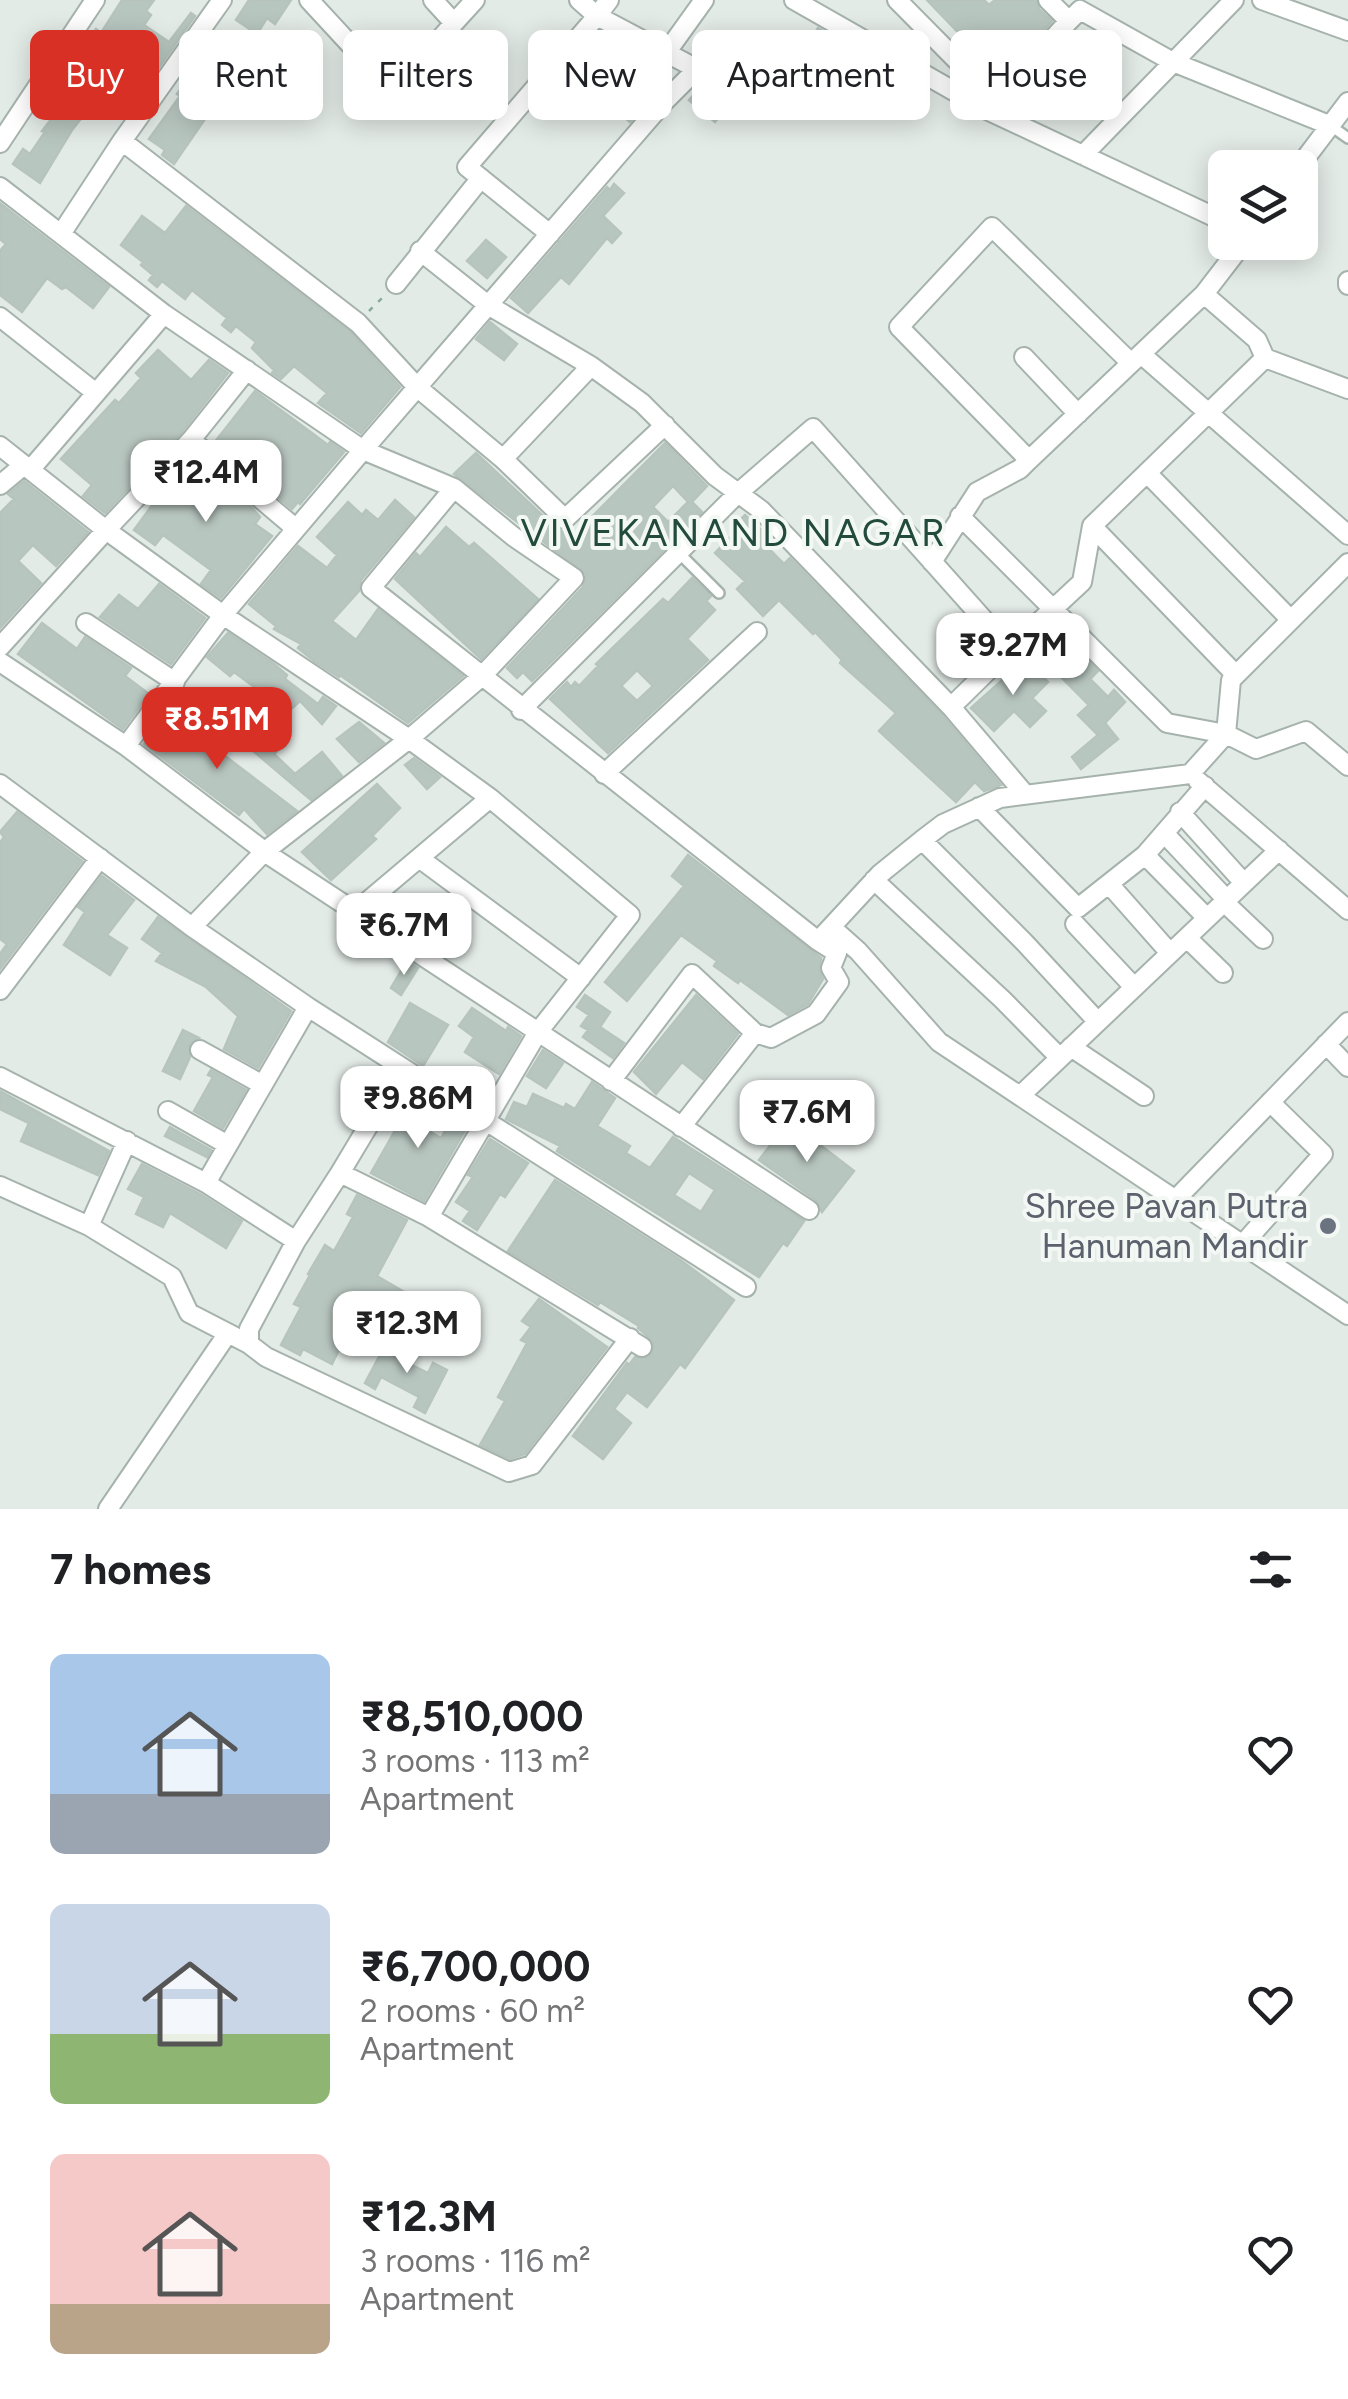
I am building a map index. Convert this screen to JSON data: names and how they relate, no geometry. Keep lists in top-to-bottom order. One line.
{"districts":["VIVEKANAND NAGAR"],"places":["Shree Pavan Putra Hanuman Mandir"],"page":{"chip":["Buy","Rent","Filters","New","Apartment","House"],"price":["₹12.4M","₹9.27M","₹8.51M","₹6.7M","₹9.86M","₹7.6M","₹12.3M"],"heading":"7 homes","list":[{"name":"₹8,510,000","note":"3 rooms · 113 m² · Apartment"},{"name":"₹6,700,000","note":"2 rooms · 60 m² · Apartment"},{"name":"₹12.3M","note":"3 rooms · 116 m² · Apartment"}]}}
